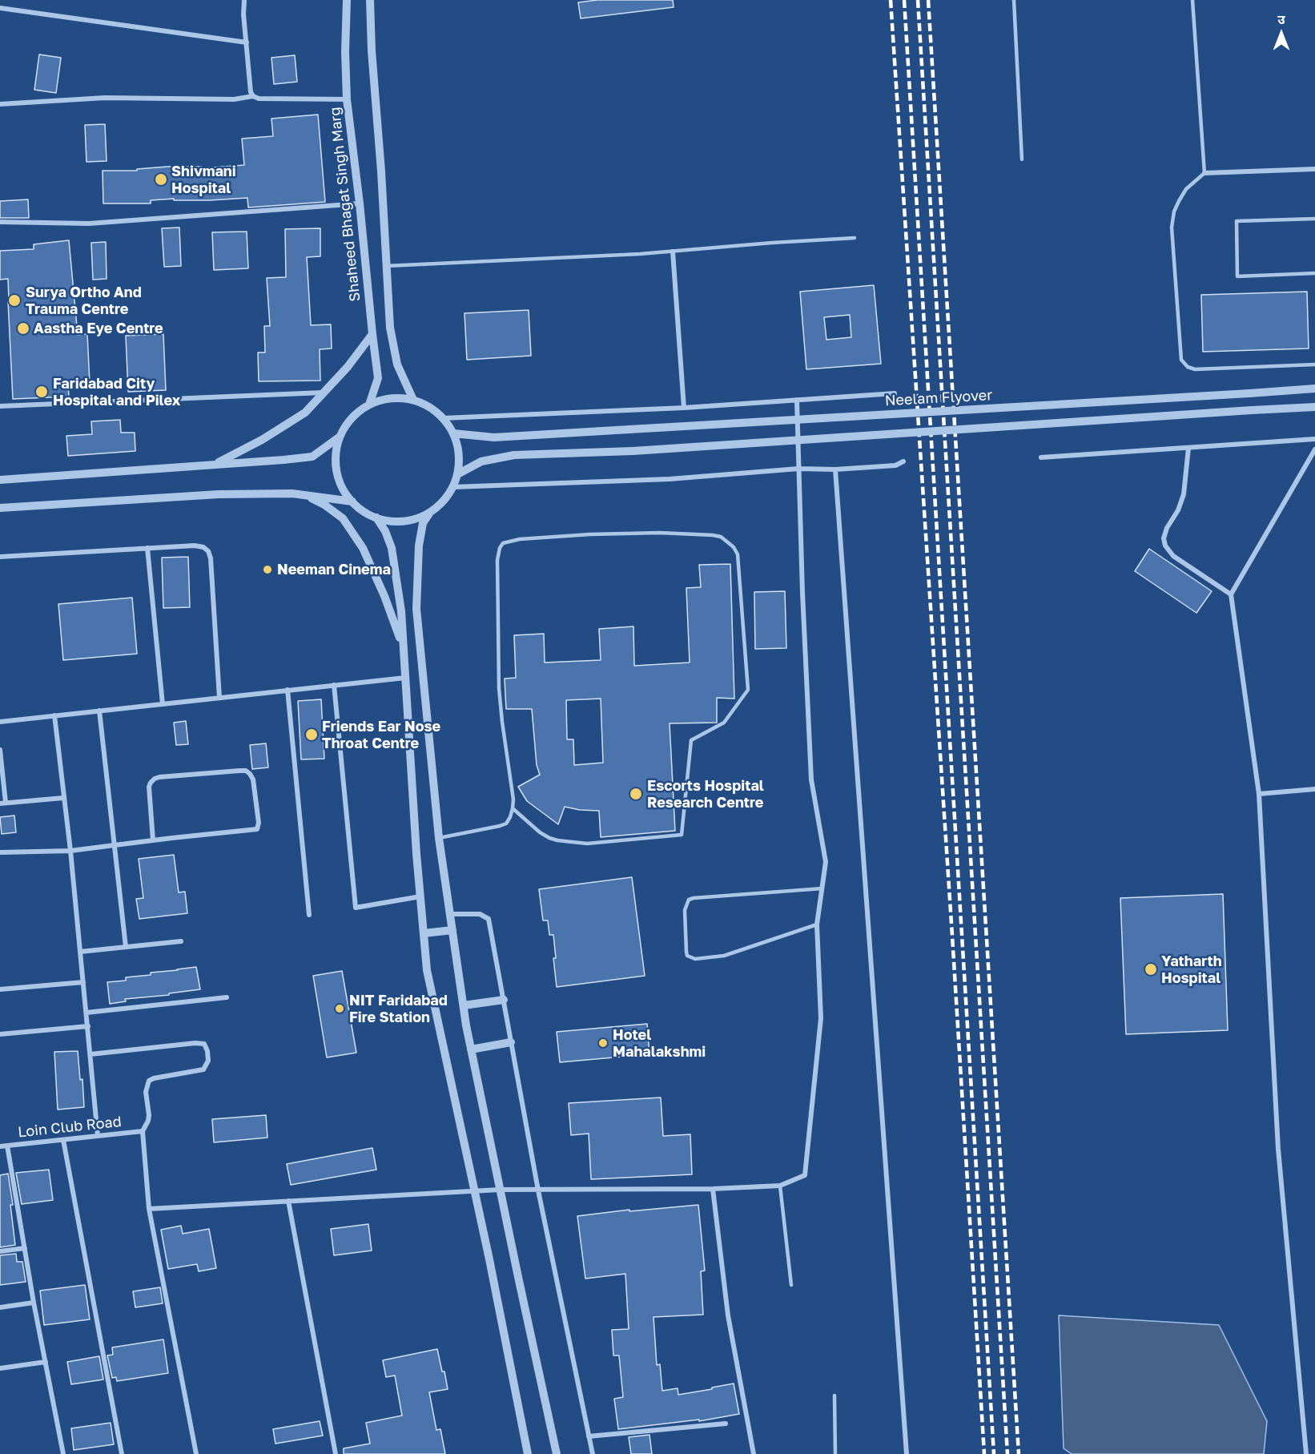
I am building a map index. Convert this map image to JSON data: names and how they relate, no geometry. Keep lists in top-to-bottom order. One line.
{"streets":{"street":["Shaheed Bhagat Singh Marg","Neelam Flyover","Loin Club Road"]},"crossings":[["Shaheed Bhagat Singh Marg","Neelam Flyover"]],"places":["Shivmani Hospital","Surya Ortho And Trauma Centre","Aastha Eye Centre","Faridabad City Hospital and Pilex","Neeman Cinema","Friends Ear Nose Throat Centre","Escorts Hospital Research Centre","Yatharth Hospital","NIT Faridabad Fire Station","Hotel Mahalakshmi"],"north":"top"}
